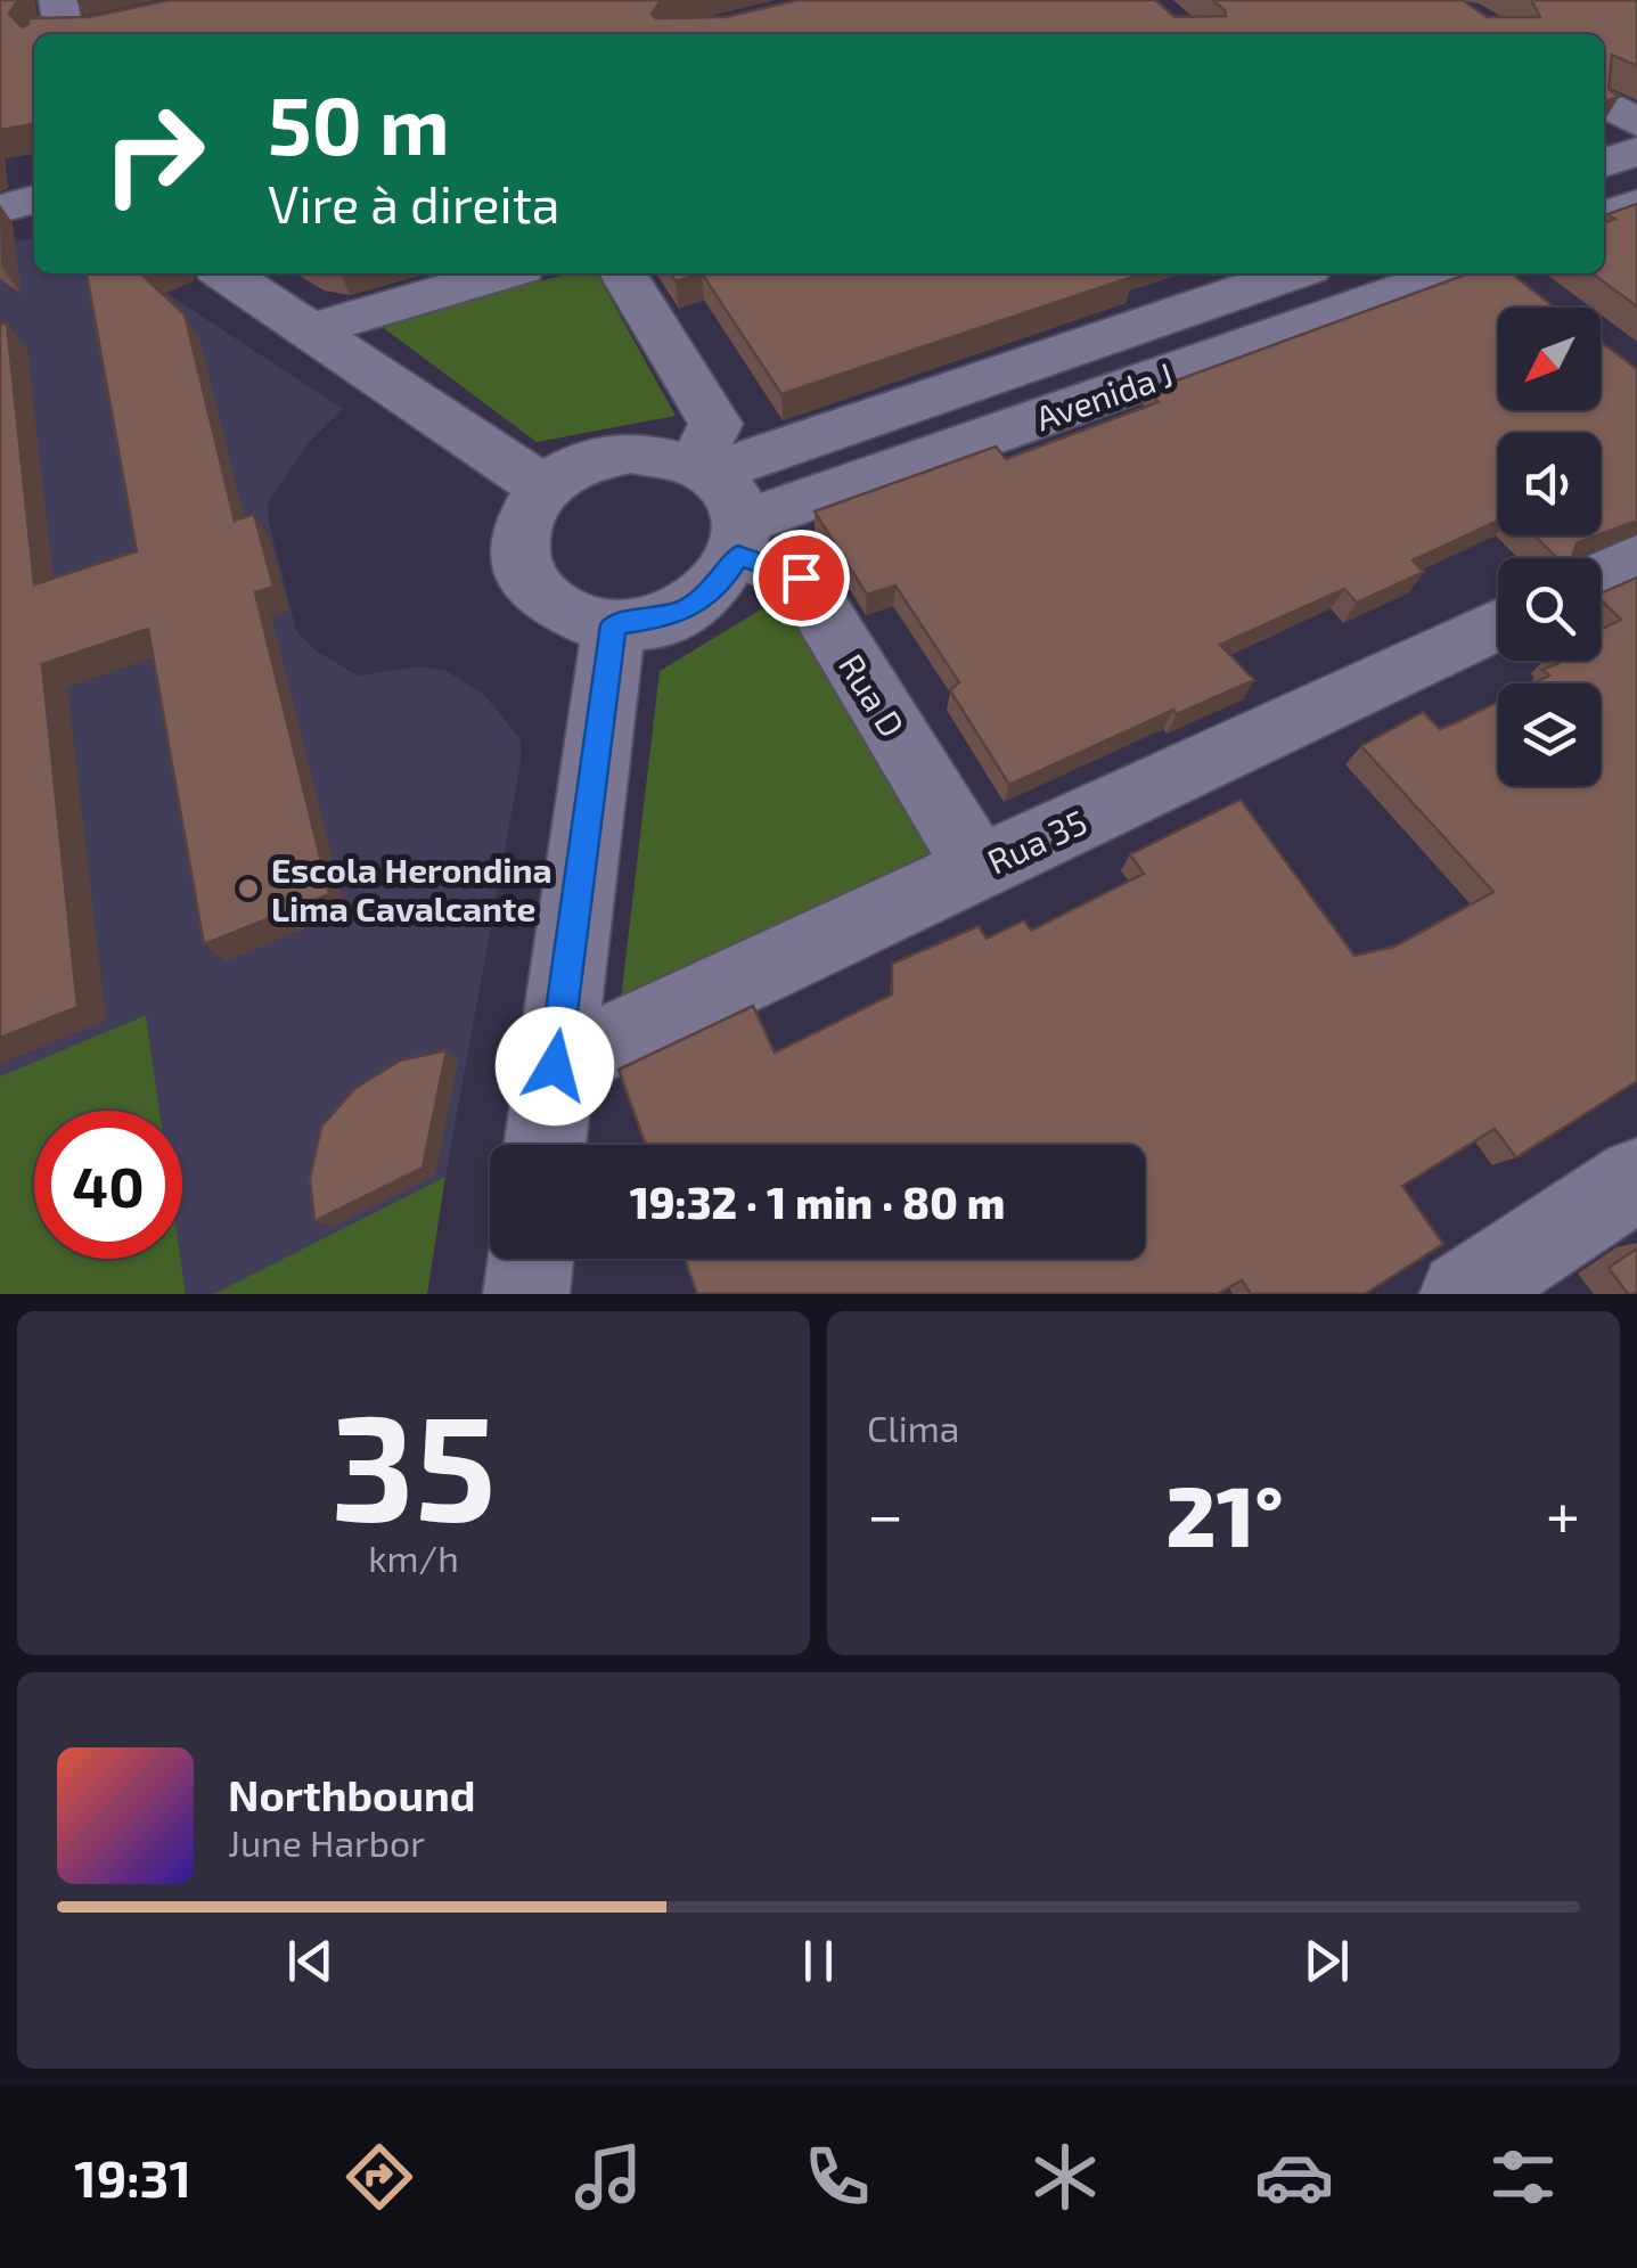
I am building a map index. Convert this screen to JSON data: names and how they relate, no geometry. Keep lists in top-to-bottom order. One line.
{"streets":{"street":["Avenida J","Rua D","Rua 35"]},"crossings":[["Avenida J","Rua D"],["Rua D","Rua 35"]],"places":["Escola Herondina Lima Cavalcante"],"north":"bottom left","page":{"turn":["50 m","Vire à direita"],"limit":"40","trip":"19:32 · 1 min · 80 m","tile":[["35","km/h"],"Clima"],"heat":["−","21°","+"],"song":["Northbound","June Harbor"],"tabs":"19:31"}}
